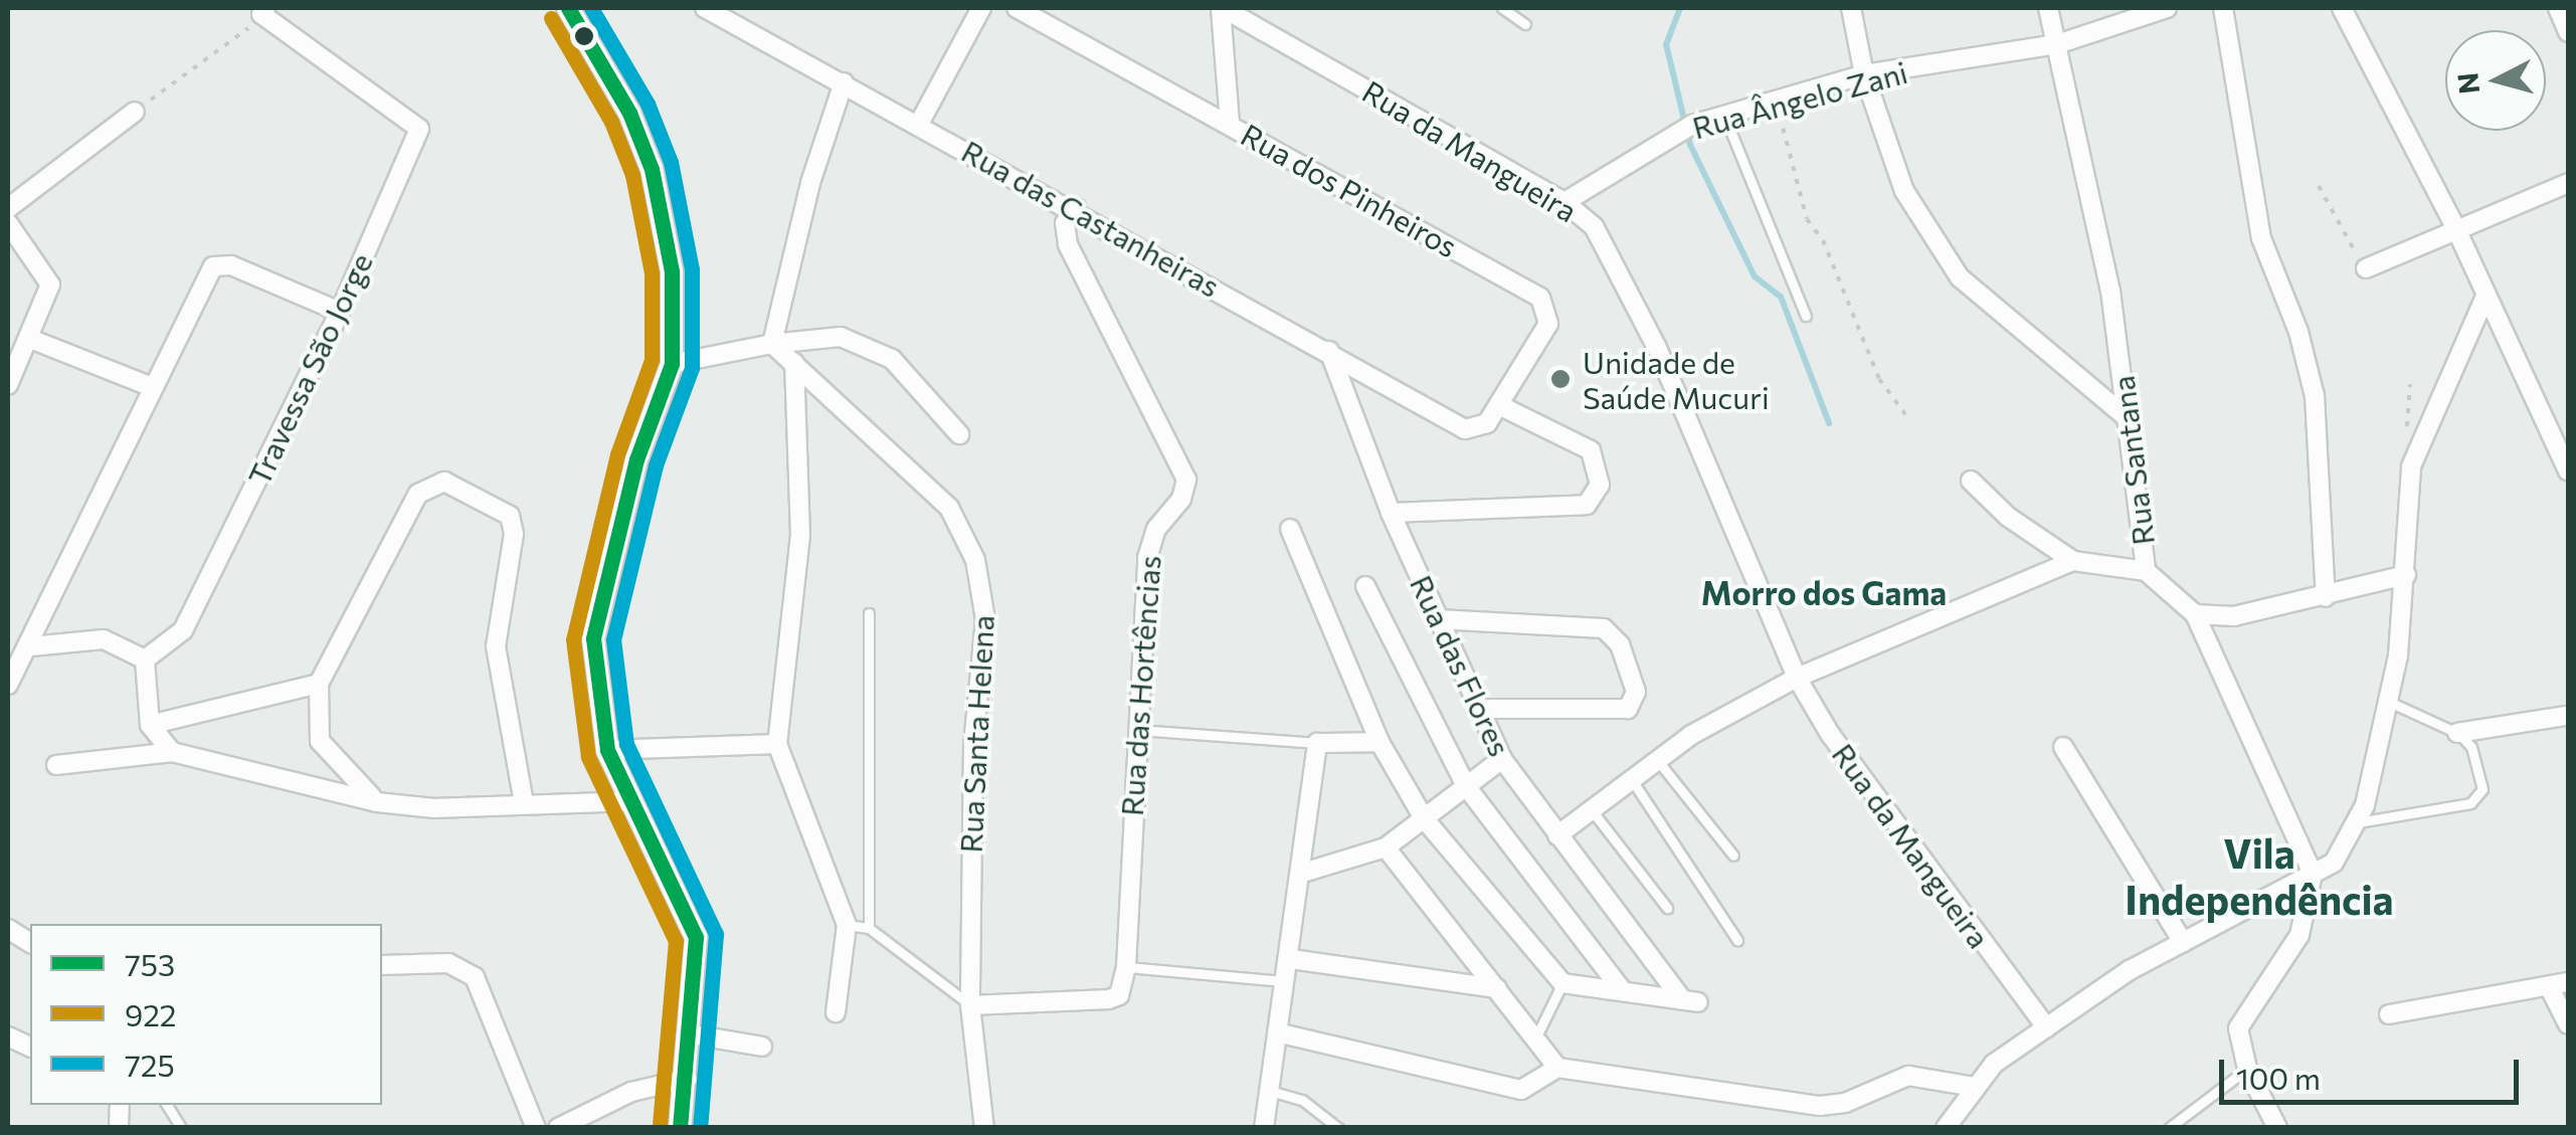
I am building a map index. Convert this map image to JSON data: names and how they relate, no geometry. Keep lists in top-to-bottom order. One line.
{"streets":{"street":["Rua Ângelo Zani","Rua da Mangueira","Rua dos Pinheiros","Rua das Castanheiras","Travessa São Jorge","Rua Santana","Rua das Flores","Rua das Hortências","Rua Santa Helena"]},"crossings":[["Rua Ângelo Zani","Rua da Mangueira"],["Rua Ângelo Zani","Rua Santana"],["Rua dos Pinheiros","Rua das Castanheiras"],["Rua das Castanheiras","Rua das Flores"],["Rua das Castanheiras","Rua das Hortências"]],"districts":["Morro dos Gama","Vila Independência"],"places":["Unidade de Saúde Mucuri"],"lines":["transit line 753","transit line 725","transit line 922"],"legend":["753","922","725"],"scale_bar":"100 m","north":"left"}
